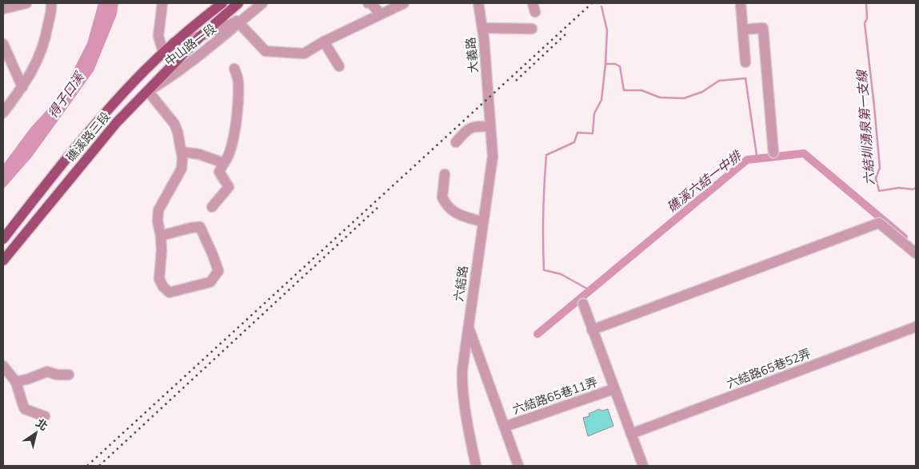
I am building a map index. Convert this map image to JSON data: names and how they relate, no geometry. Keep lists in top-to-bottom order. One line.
{"streets":{"main road":["礁溪路三段"],"street":["中山路一段","大義路","六結路","六結路65巷52弄","六結路65巷11弄"]},"crossings":[["中山路一段","礁溪路三段"],["大義路","六結路"]],"water":["得子口溪","六結圳湧泉第一支線","礁溪六結一中排"],"north":"top right"}
